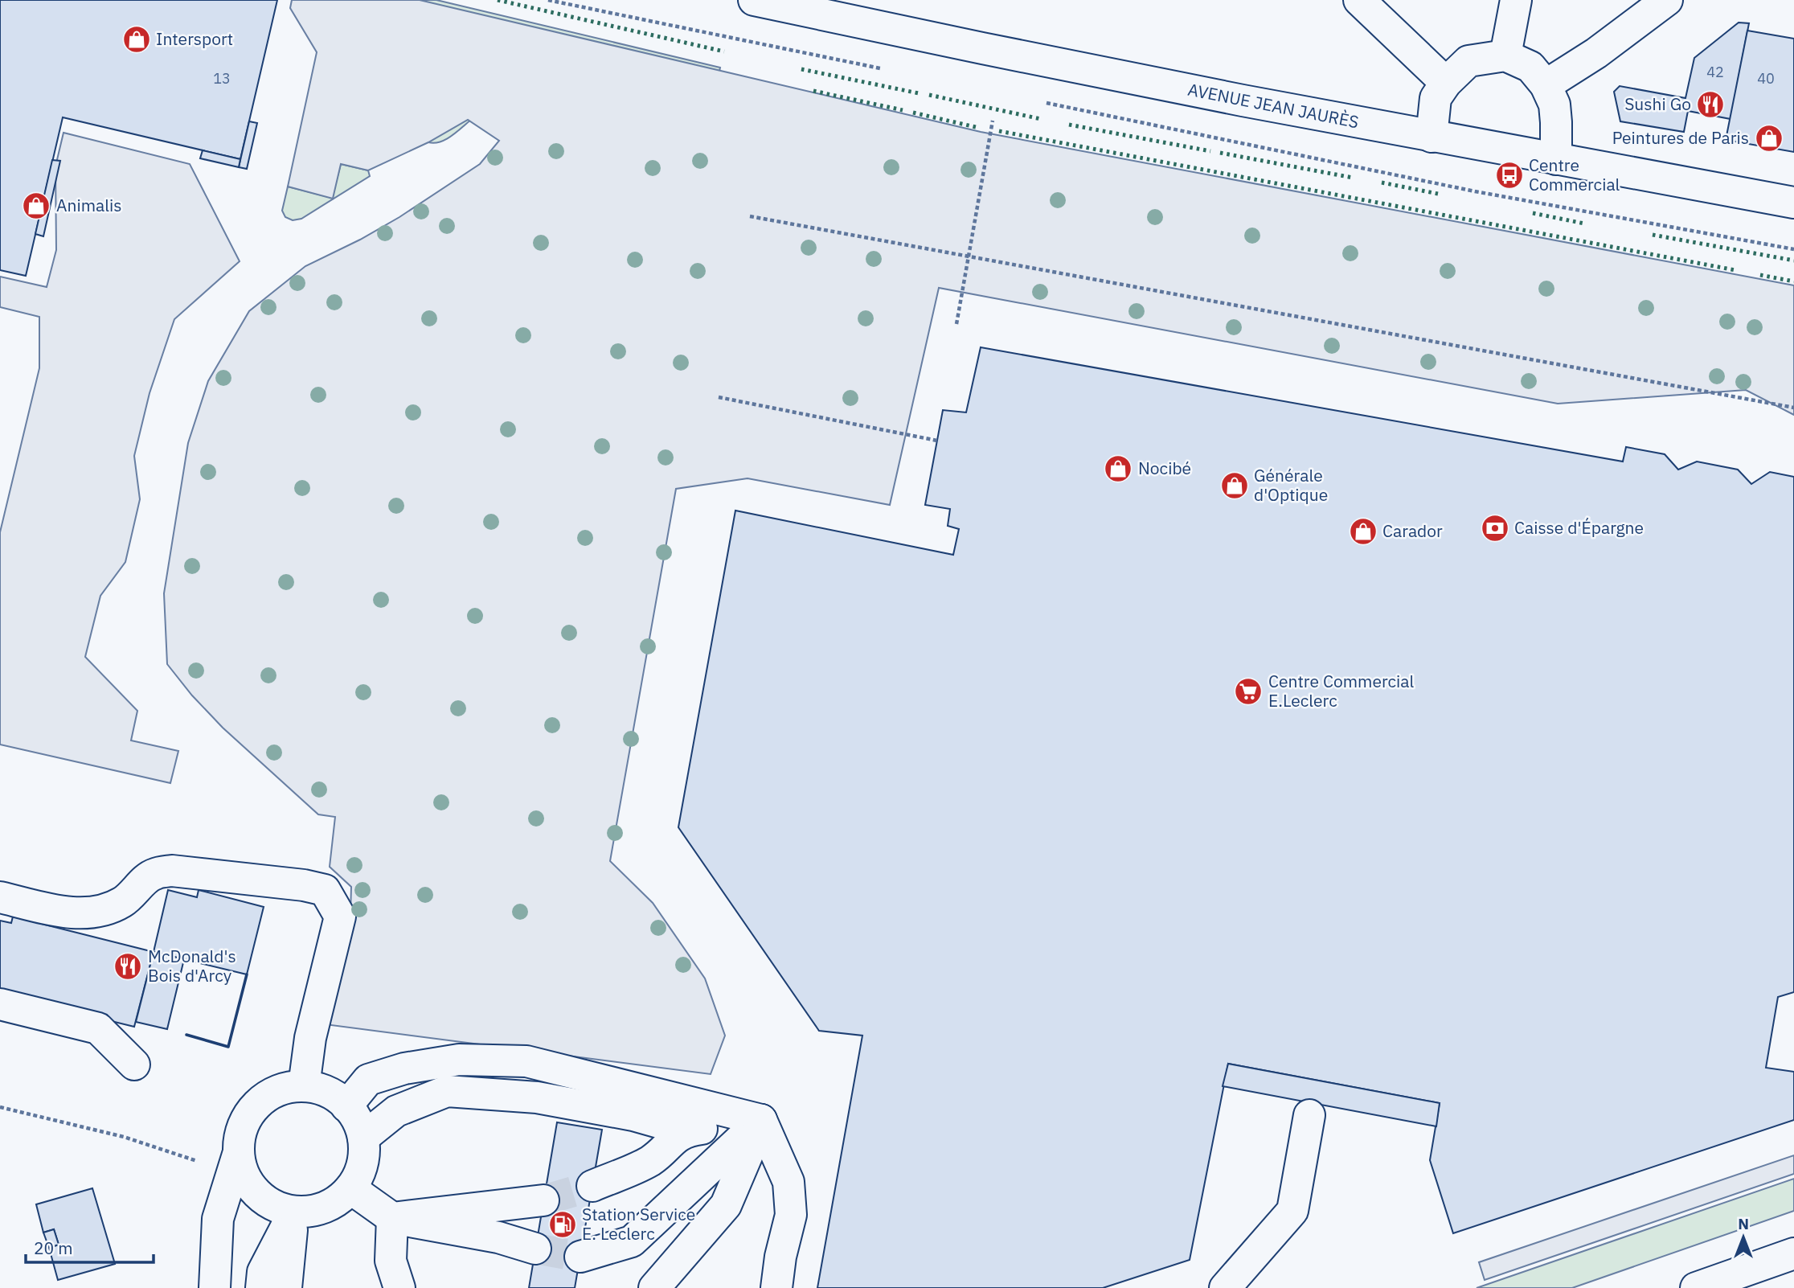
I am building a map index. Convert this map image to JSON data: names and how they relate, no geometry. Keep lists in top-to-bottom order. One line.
{"streets":{"street":["AVENUE JEAN JAURÈS"]},"places":{"shop":["Intersport","Peintures de Paris","Animalis","Nocibé","Générale d'Optique","Carador"],"restaurant":["Sushi Go","McDonald's Bois d'Arcy"],"bus stop":["Centre Commercial"],"bank":["Caisse d'Épargne"],"supermarket":["Centre Commercial E.Leclerc"],"fuel station":["Station Service E. Leclerc"]},"house_numbers":["42","13","40"],"scale_bar":"20 m","north":"top"}
